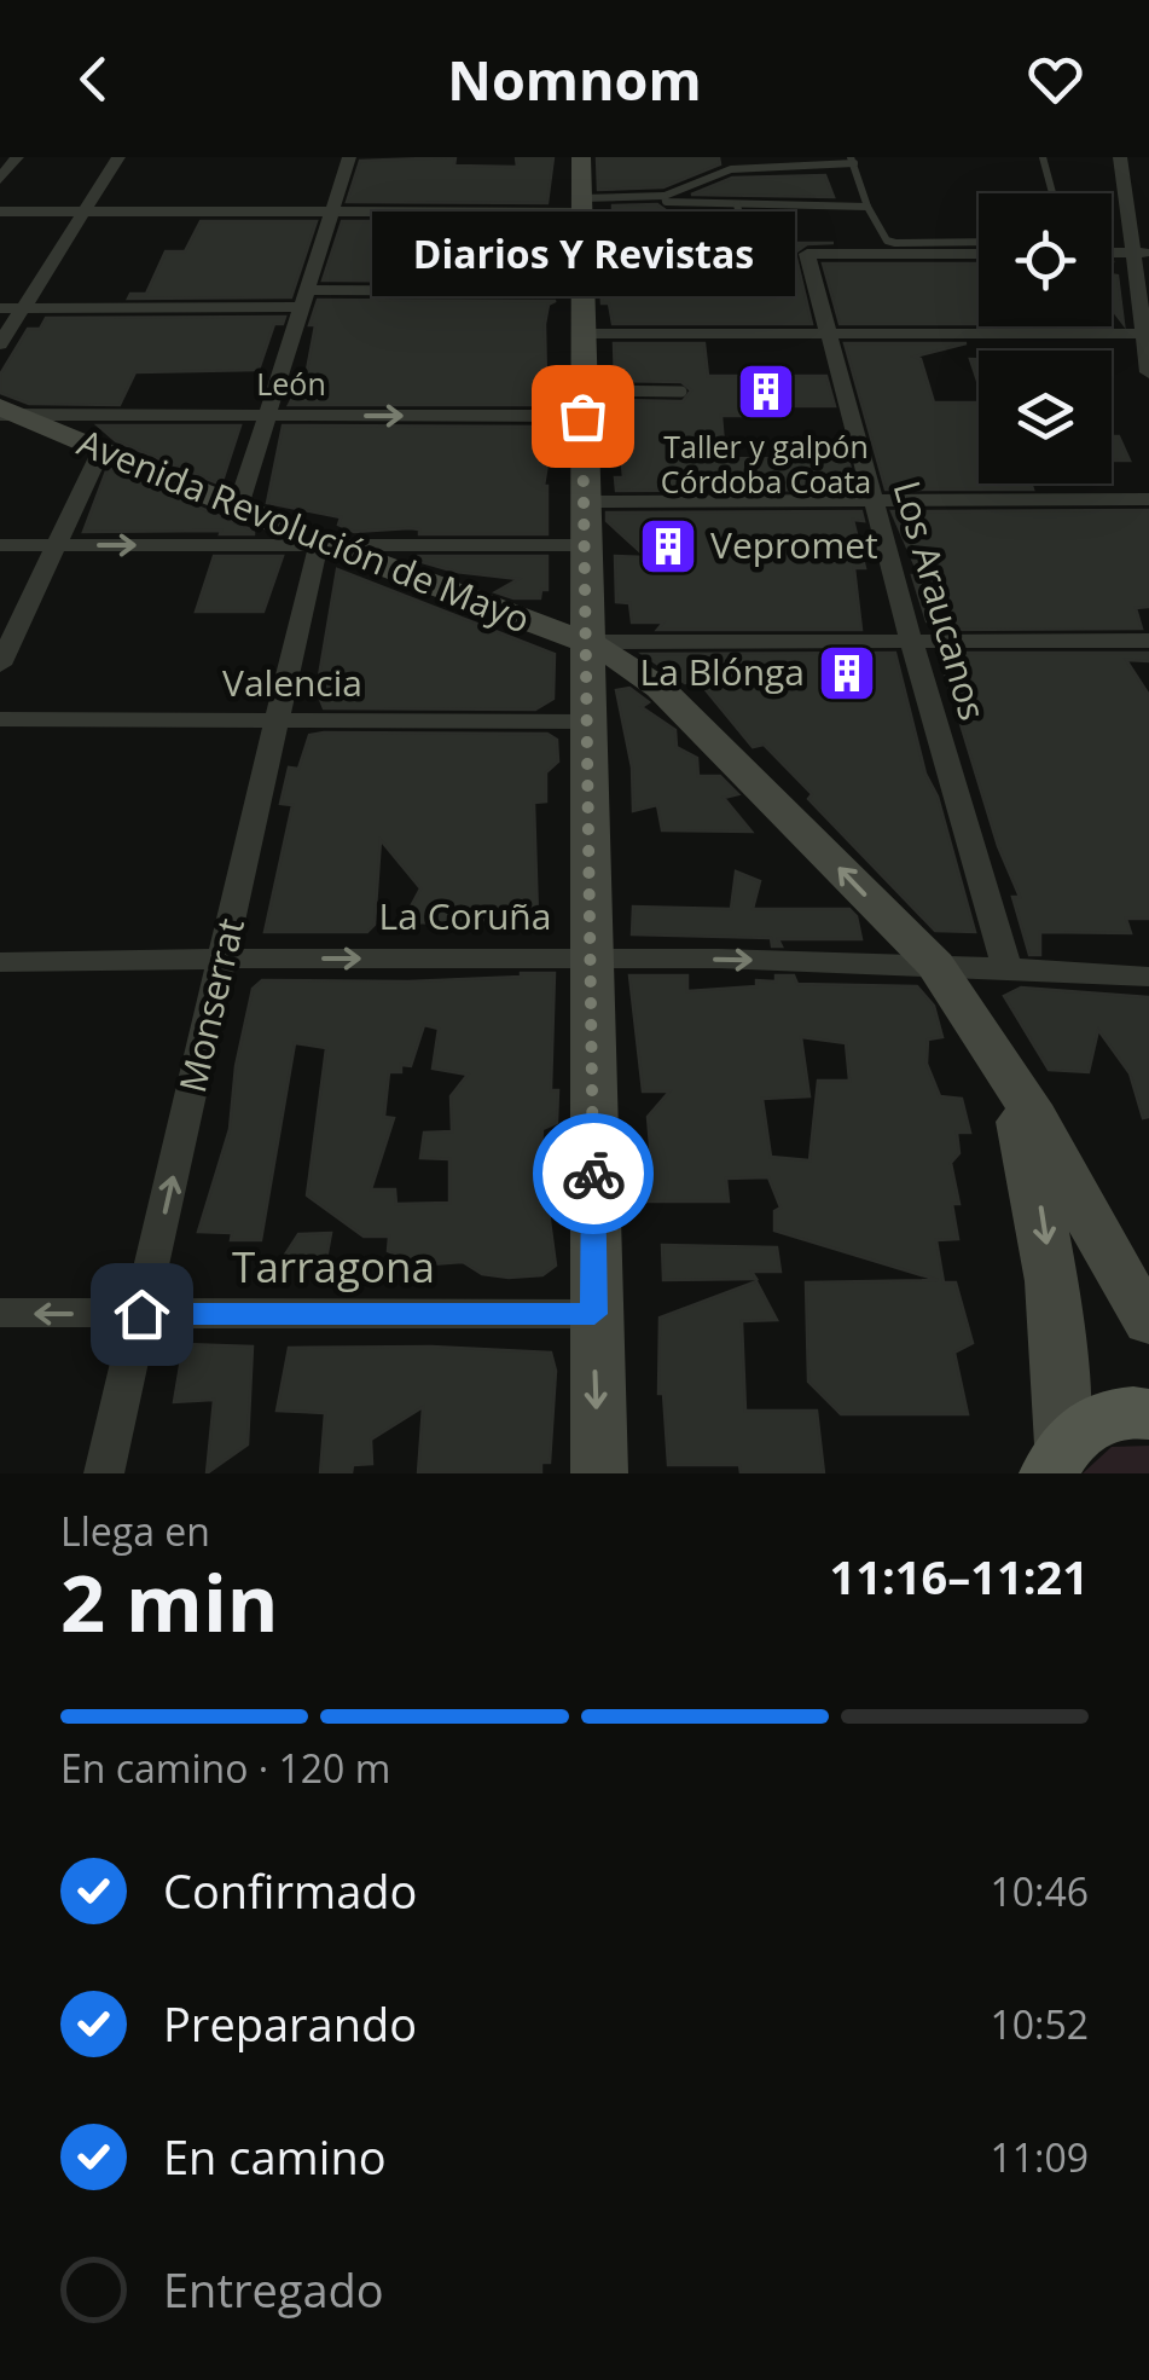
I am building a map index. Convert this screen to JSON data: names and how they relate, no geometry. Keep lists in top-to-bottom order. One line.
{"streets":{"main road":["Avenida Revolución de Mayo"],"street":["León","Los Araucanos","Valencia","La Coruña","Monserrat","Tarragona"]},"crossings":[["León","Avenida Revolución de Mayo"],["Avenida Revolución de Mayo","La Coruña"],["Avenida Revolución de Mayo","Monserrat"],["Los Araucanos","La Coruña"],["Valencia","Monserrat"],["La Coruña","Monserrat"],["Monserrat","Tarragona"]],"one_way":["La Coruña","Monserrat"],"places":{"building":["Taller y galpón Córdoba Coata","Vepromet","La Blónga"],"other":["Diarios Y Revistas"]},"page":{"header":"Nomnom","bubble":"Diarios Y Revistas","heading":["2 min","Llega en","11:16–11:21"],"bar":"En camino · 120 m","list":[["Confirmado","10:46"],["Preparando","10:52"],["En camino","11:09"],"Entregado"]}}
